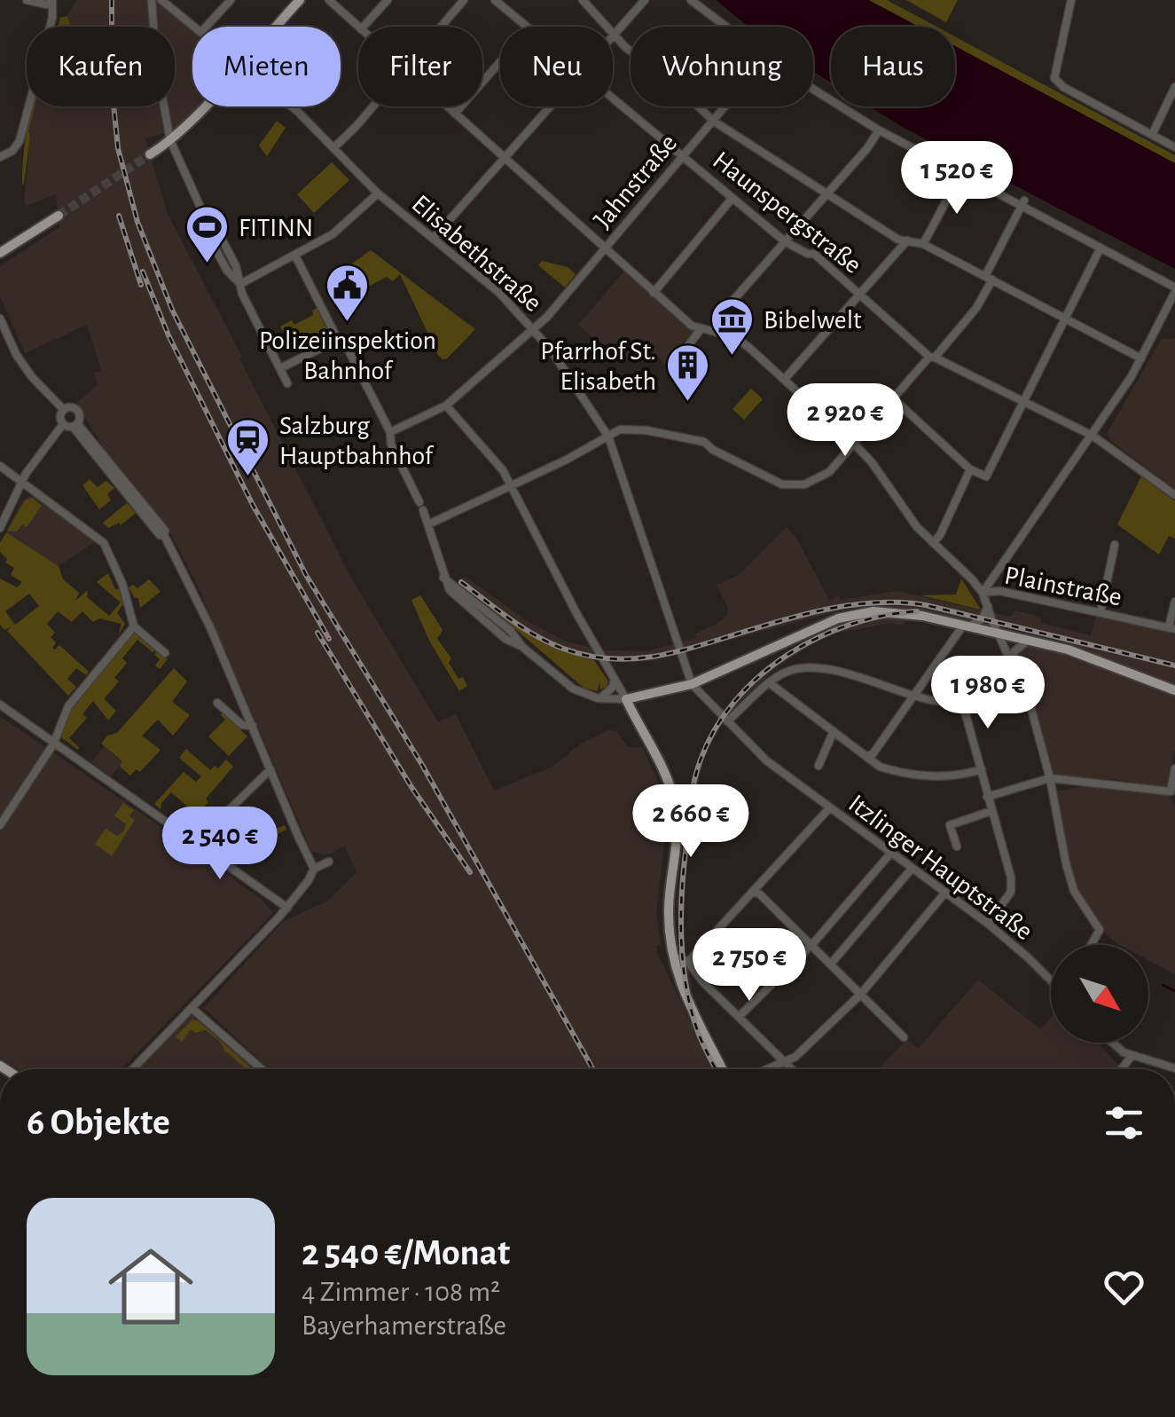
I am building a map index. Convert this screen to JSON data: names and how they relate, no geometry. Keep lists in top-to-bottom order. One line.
{"streets":{"street":["Jahnstraße","Haunspergstraße","Elisabethstraße","Plainstraße","Itzlinger Hauptstraße"]},"crossings":[["Jahnstraße","Haunspergstraße"],["Jahnstraße","Elisabethstraße"],["Jahnstraße","Plainstraße"],["Elisabethstraße","Itzlinger Hauptstraße"]],"places":{"sports":["FITINN"],"public building":["Polizeiinspektion Bahnhof"],"museum":["Bibelwelt"],"building":["Pfarrhof St. Elisabeth"],"station":["Salzburg Hauptbahnhof"]},"north":"bottom right","page":{"chip":["Kaufen","Mieten","Filter","Neu","Wohnung","Haus"],"price":["1 520 €","2 920 €","1 980 €","2 660 €","2 540 €","2 750 €"],"heading":"6 Objekte","list":[{"name":"2 540 €/Monat","note":"4 Zimmer · 108 m² · Bayerhamerstraße"}]}}
